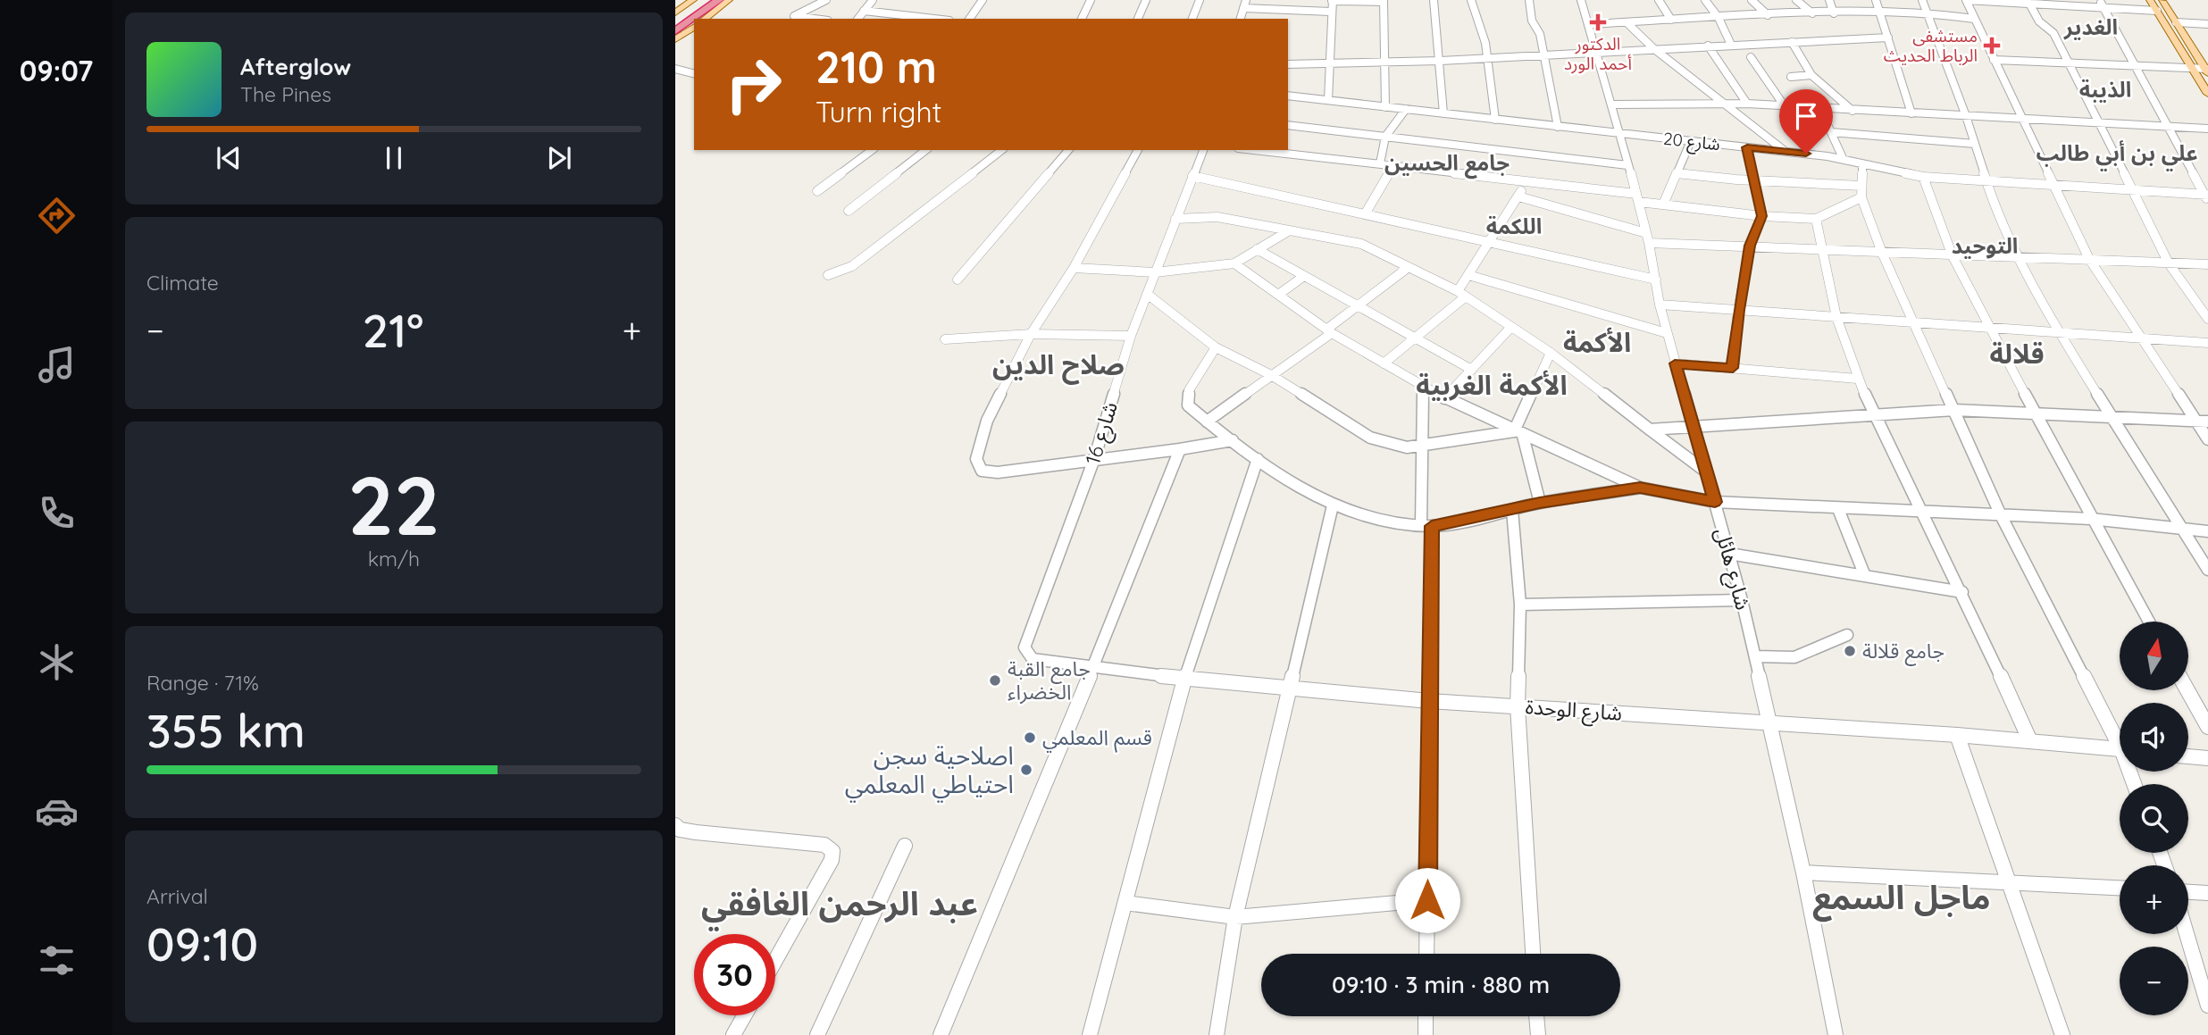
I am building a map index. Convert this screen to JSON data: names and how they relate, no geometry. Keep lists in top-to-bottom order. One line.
{"streets":{"street":["شارع 20","شارع 16","شارع هائل","شارع الوحدة"]},"crossings":[["شارع 20","شارع هائل"],["شارع 16","شارع الوحدة"],["شارع هائل","شارع الوحدة"]],"districts":["الغدير","الذيبة","علي بن أبي طالب","جامع الحسين","اللكمة","التوحيد","الأكمة","قلالة","صلاح الدين","الأكمة الغربية","ماجل السمع","عبد الرحمن الغافقي"],"places":{"health":["الدكتور أحمد الورد","مستشفى الرباط الحديث"],"other":["جامع قلالة","جامع القبة الخضراء","قسم المعلمي","اصلاحية سجن احتياطي المعلمي"]},"north":"top","page":{"tabs":"09:07","turn":["210 m","Turn right"],"song":["Afterglow","The Pines"],"tile":["Climate",["22","km/h"],["Range · 71%","355 km"],["Arrival","09:10"]],"heat":["−","21°","+"],"map_buttons":["+","−"],"limit":"30","trip":"09:10 · 3 min · 880 m"}}
